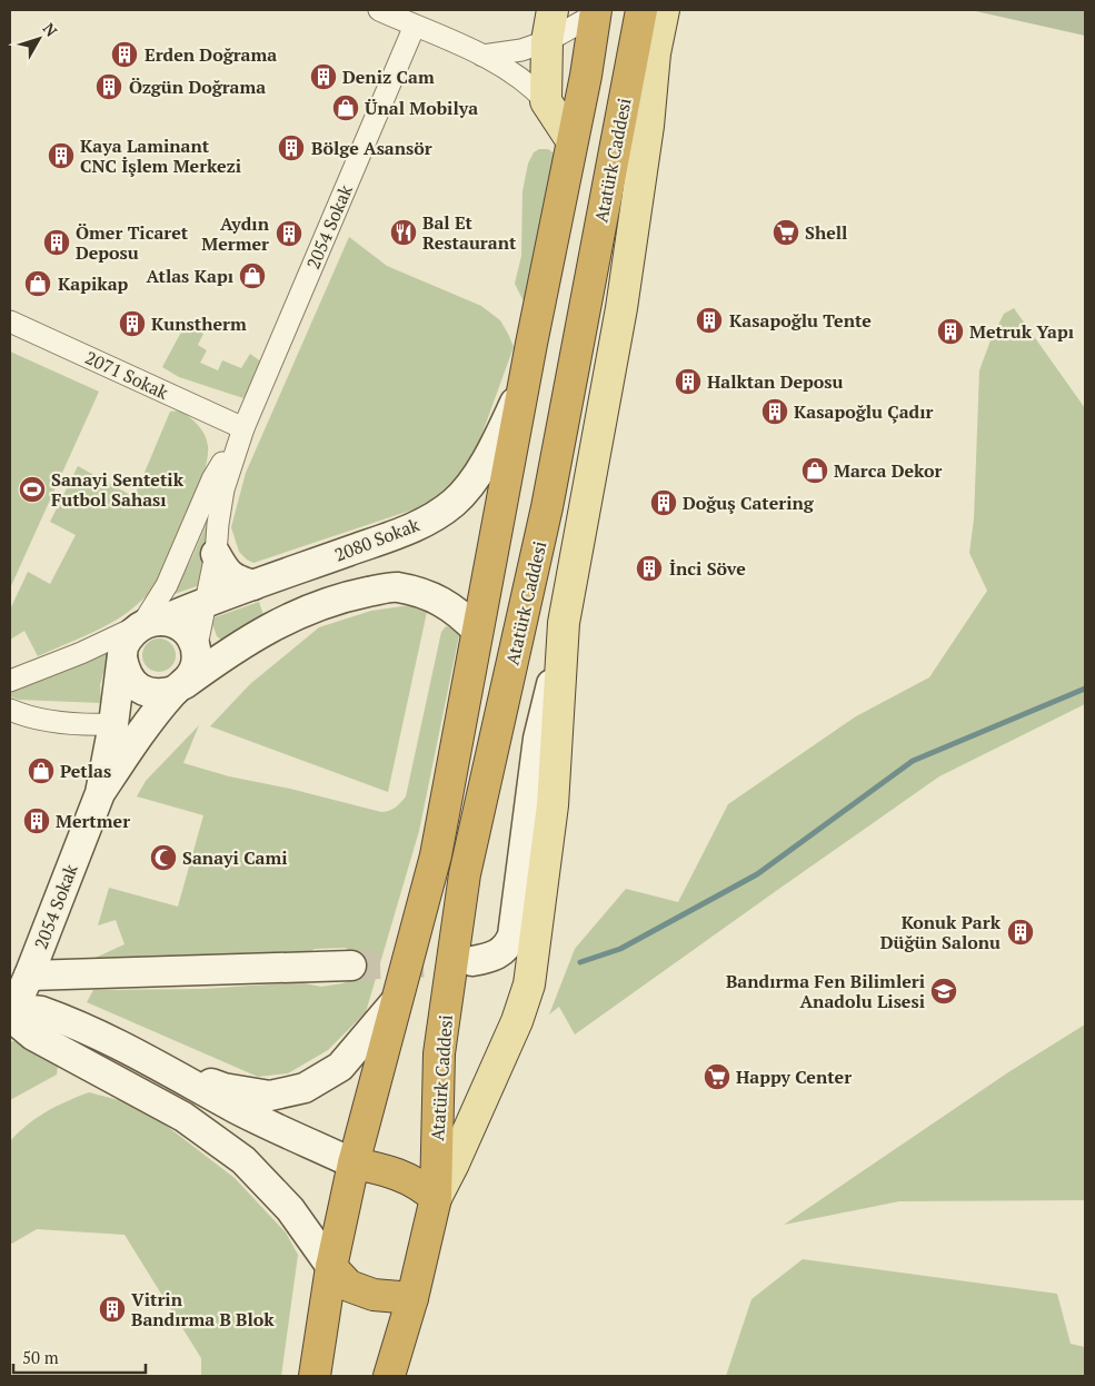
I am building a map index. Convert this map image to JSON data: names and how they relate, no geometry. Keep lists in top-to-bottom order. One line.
{"streets":{"highway":["Atatürk Caddesi"],"street":["2054 Sokak","2071 Sokak","2080 Sokak"]},"crossings":[["2054 Sokak","2071 Sokak"],["2054 Sokak","2080 Sokak"]],"places":{"building":["Erden Doğrama","Deniz Cam","Özgün Doğrama","Bölge Asansör","Kaya Laminant CNC İşlem Merkezi","Aydın Mermer","Ömer Ticaret Deposu","Kasapoğlu Tente","Kunstherm","Metruk Yapı","Halktan Deposu","Kasapoğlu Çadır","Doğuş Catering","İnci Söve","Mertmer","Konuk Park Düğün Salonu","Vitrin Bandırma B Blok"],"shop":["Ünal Mobilya","Atlas Kapı","Kapikap","Marca Dekor","Petlas"],"restaurant":["Bal Et Restaurant"],"supermarket":["Shell","Happy Center"],"sports":["Sanayi Sentetik Futbol Sahası"],"mosque":["Sanayi Cami"],"school or university":["Bandırma Fen Bilimleri Anadolu Lisesi"]},"scale_bar":"50 m","north":"top right"}
